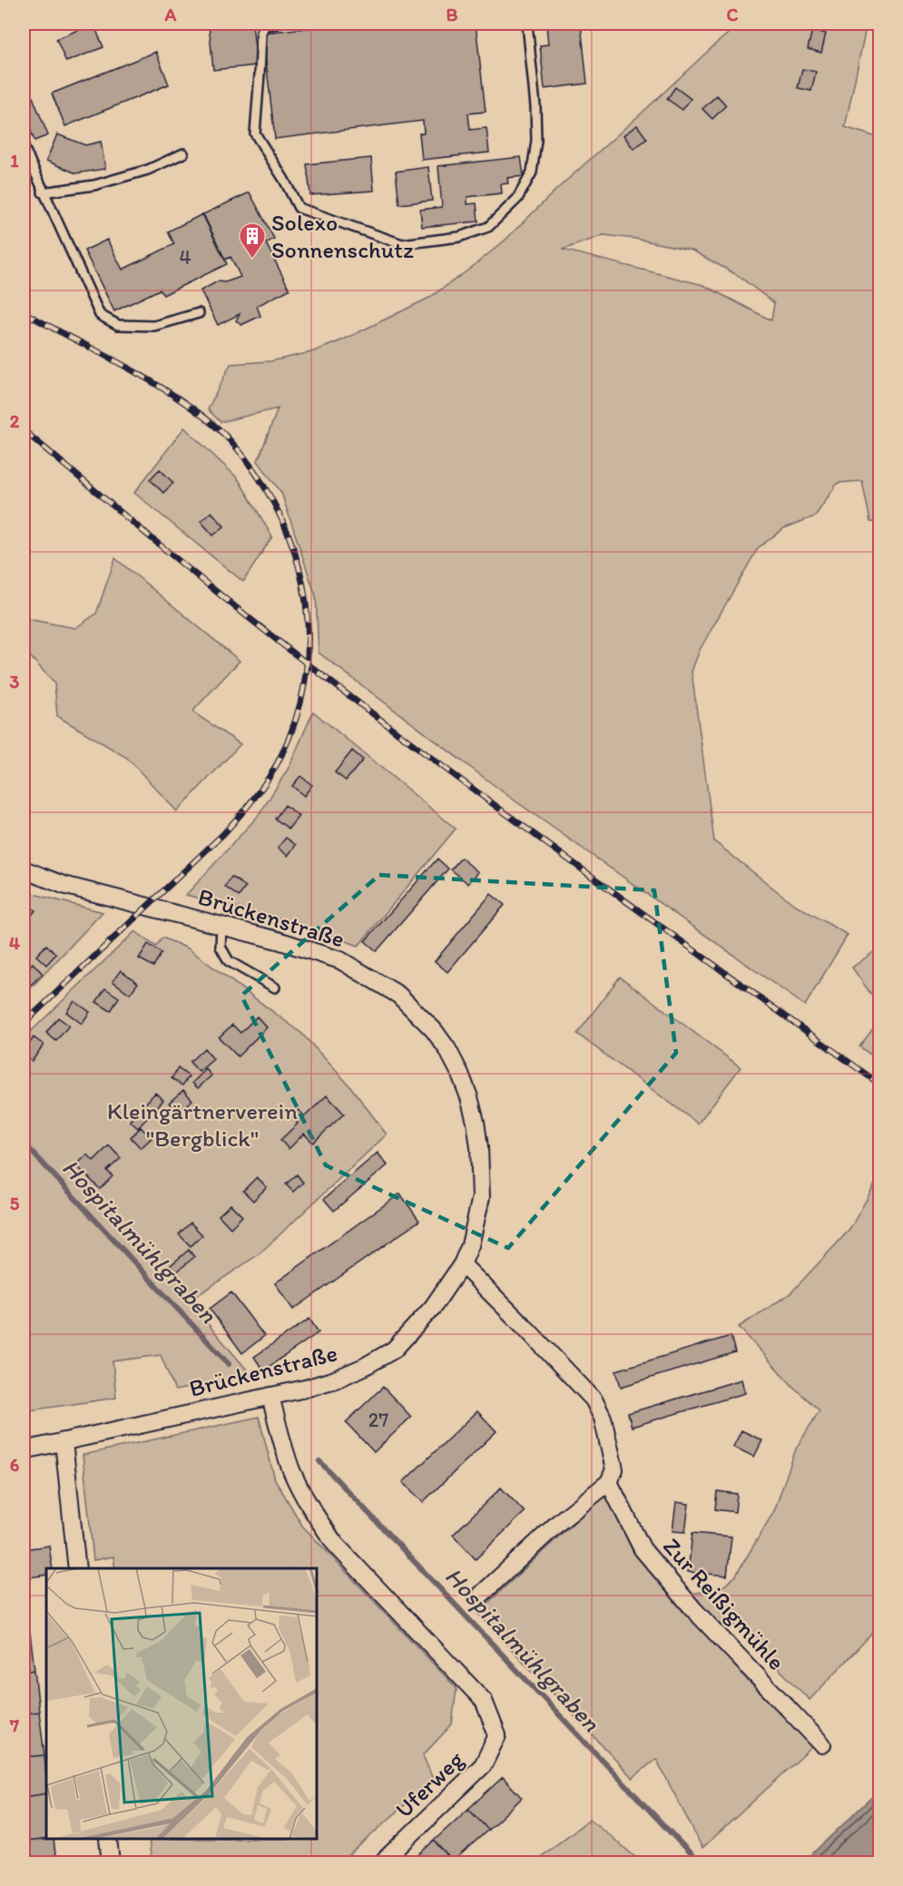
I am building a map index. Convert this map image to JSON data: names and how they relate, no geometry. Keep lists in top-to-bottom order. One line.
{"streets":{"street":["Brückenstraße","Zur Reißigmühle","Uferweg"]},"crossings":[["Brückenstraße","Uferweg"]],"water":["Hospitalmühlgraben"],"parks":["Kleingärtnerverein \"Bergblick\""],"places":{"building":["Solexo Sonnenschutz"]},"house_numbers":["4","27"],"grid":{"columns":["A","B","C"],"rows":["1","2","3","4","5","6","7"]}}
